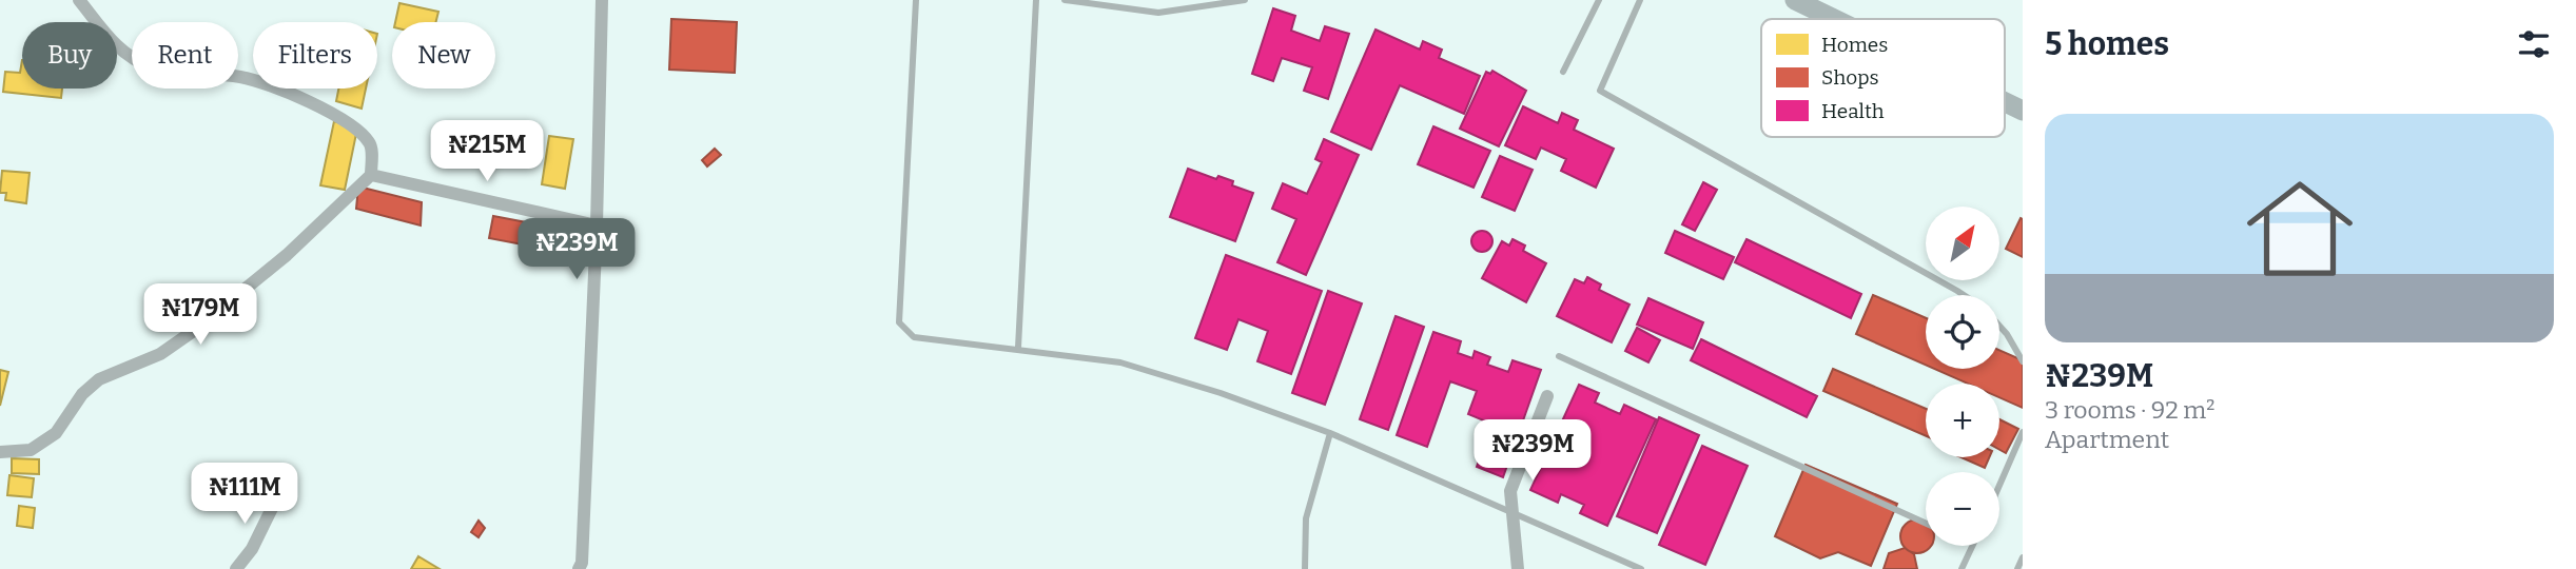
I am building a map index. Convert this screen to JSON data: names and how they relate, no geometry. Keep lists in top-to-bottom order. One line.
{"legend":["Homes","Shops","Health"],"north":"top right","page":{"heading":"5 homes","chip":["Buy","Rent","Filters","New"],"list":[{"name":"₦239M","note":"3 rooms · 92 m² · Apartment"}],"price":["₦215M","₦239M","₦179M","₦239M","₦111M"],"map_buttons":["+","−"]}}
